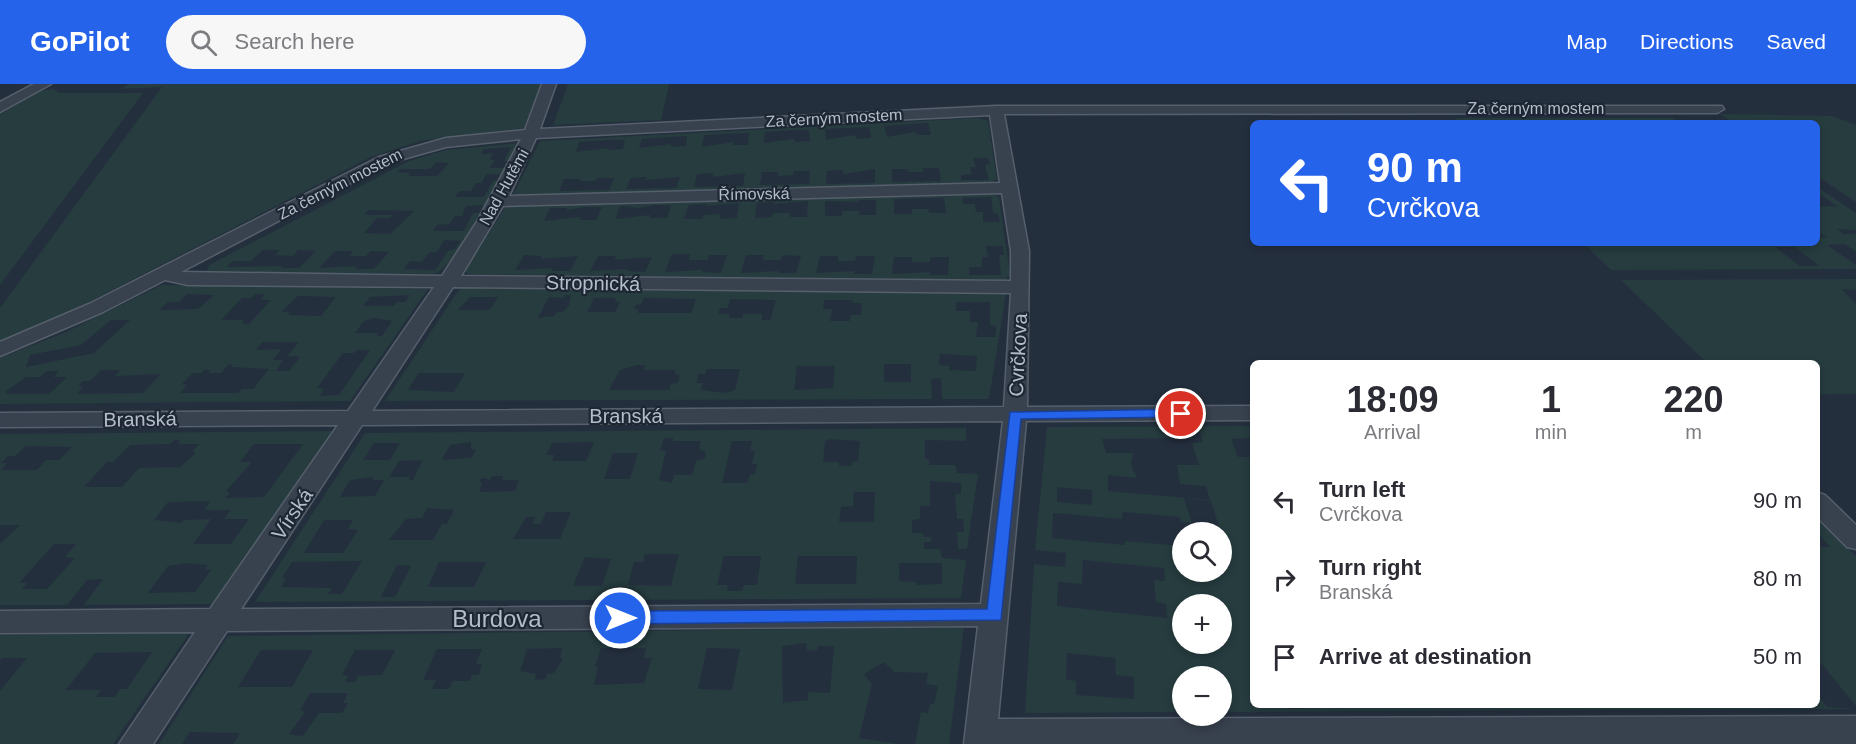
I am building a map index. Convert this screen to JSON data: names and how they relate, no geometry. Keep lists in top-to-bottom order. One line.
{"streets":{"street":["Za černým mostem","Nad Hutěmi","Římovská","Stropnická","Cvrčkova","Branská","Vírská","Burdova"]},"crossings":[["Za černým mostem","Nad Hutěmi"],["Za černým mostem","Stropnická"],["Za černým mostem","Cvrčkova"],["Nad Hutěmi","Římovská"],["Nad Hutěmi","Stropnická"],["Nad Hutěmi","Vírská"],["Římovská","Cvrčkova"],["Stropnická","Cvrčkova"],["Stropnická","Vírská"],["Cvrčkova","Branská"],["Cvrčkova","Burdova"],["Branská","Vírská"],["Vírská","Burdova"]],"page":{"header":"GoPilot","search":"Search here","nav":["Map","Directions","Saved"],"turn":["90 m","Cvrčkova"],"eta":["18:09","Arrival","1","min","220","m"],"list":[{"name":"Turn left","note":"Cvrčkova","value":"90 m"},{"name":"Turn right","note":"Branská","value":"80 m"},{"name":"Arrive at destination","value":"50 m"}],"map_buttons":["+","−"]}}
